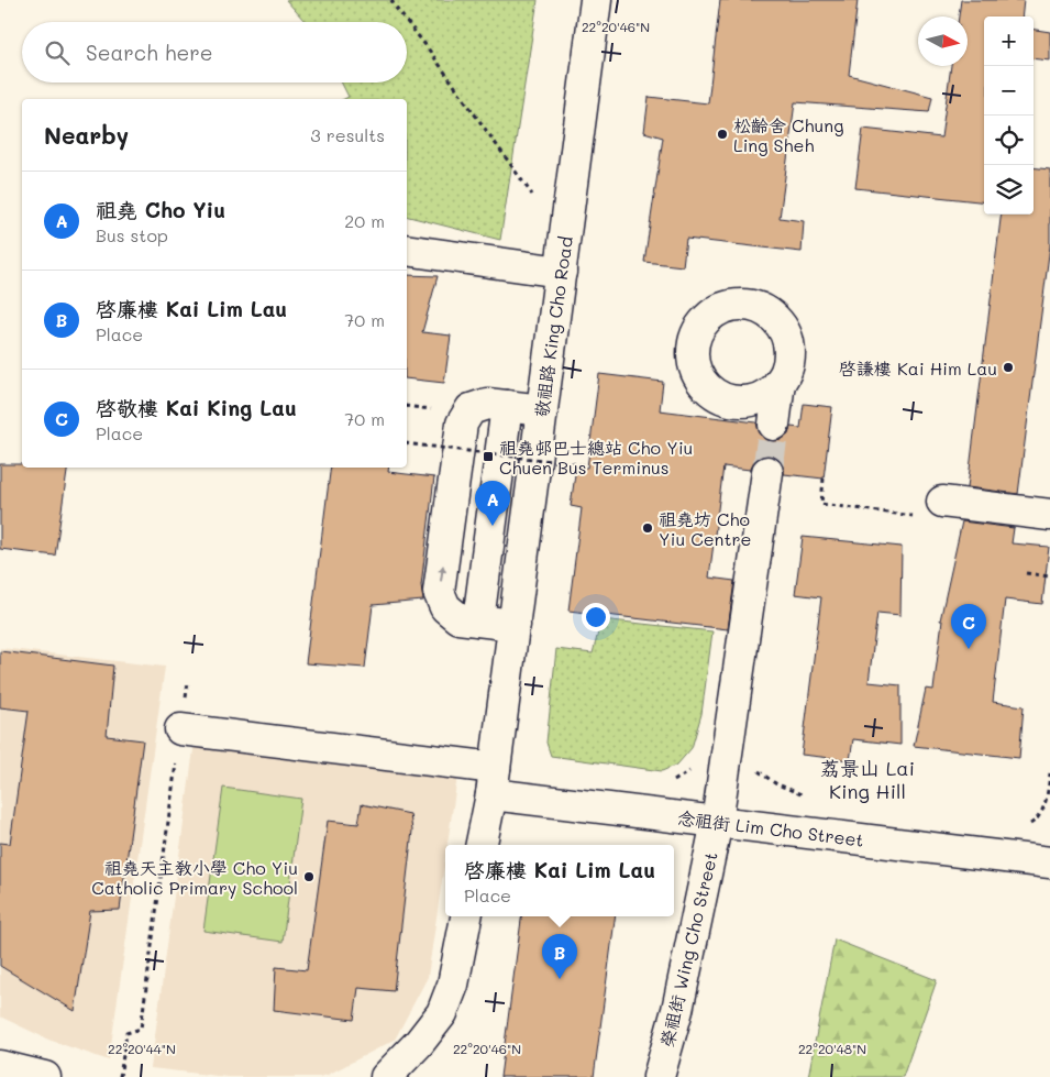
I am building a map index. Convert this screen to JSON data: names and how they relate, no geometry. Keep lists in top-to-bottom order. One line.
{"streets":{"street":["敬祖路 King Cho Road","念祖街 Lim Cho Street","榮祖街 Wing Cho Street"]},"crossings":[["敬祖路 King Cho Road","念祖街 Lim Cho Street"],["念祖街 Lim Cho Street","榮祖街 Wing Cho Street"]],"districts":["荔景山 Lai King Hill"],"places":{"other":["松齡舍 Chung Ling Sheh","啓謙樓 Kai Him Lau","祖堯坊 Cho Yiu Centre","祖堯天主教小學 Cho Yiu Catholic Primary School"],"transit":["祖堯邨巴士總站 Cho Yiu Chuen Bus Terminus"]},"north":"right","page":{"map_buttons":["+","−"],"search":"Search here","heading":["Nearby","3 results"],"list":[{"mark":"A","name":"祖堯 Cho Yiu","note":"Bus stop","value":"20 m"},{"mark":"B","name":"啓廉樓 Kai Lim Lau","note":"Place","value":"70 m"},{"mark":"C","name":"啓敬樓 Kai King Lau","note":"Place","value":"70 m"}],"pins":["A","C","B"],"popup":["啓廉樓 Kai Lim Lau","Place"]},"coordinates":["22°20'46\"N","22°20'44\"N","22°20'48\"N"]}
